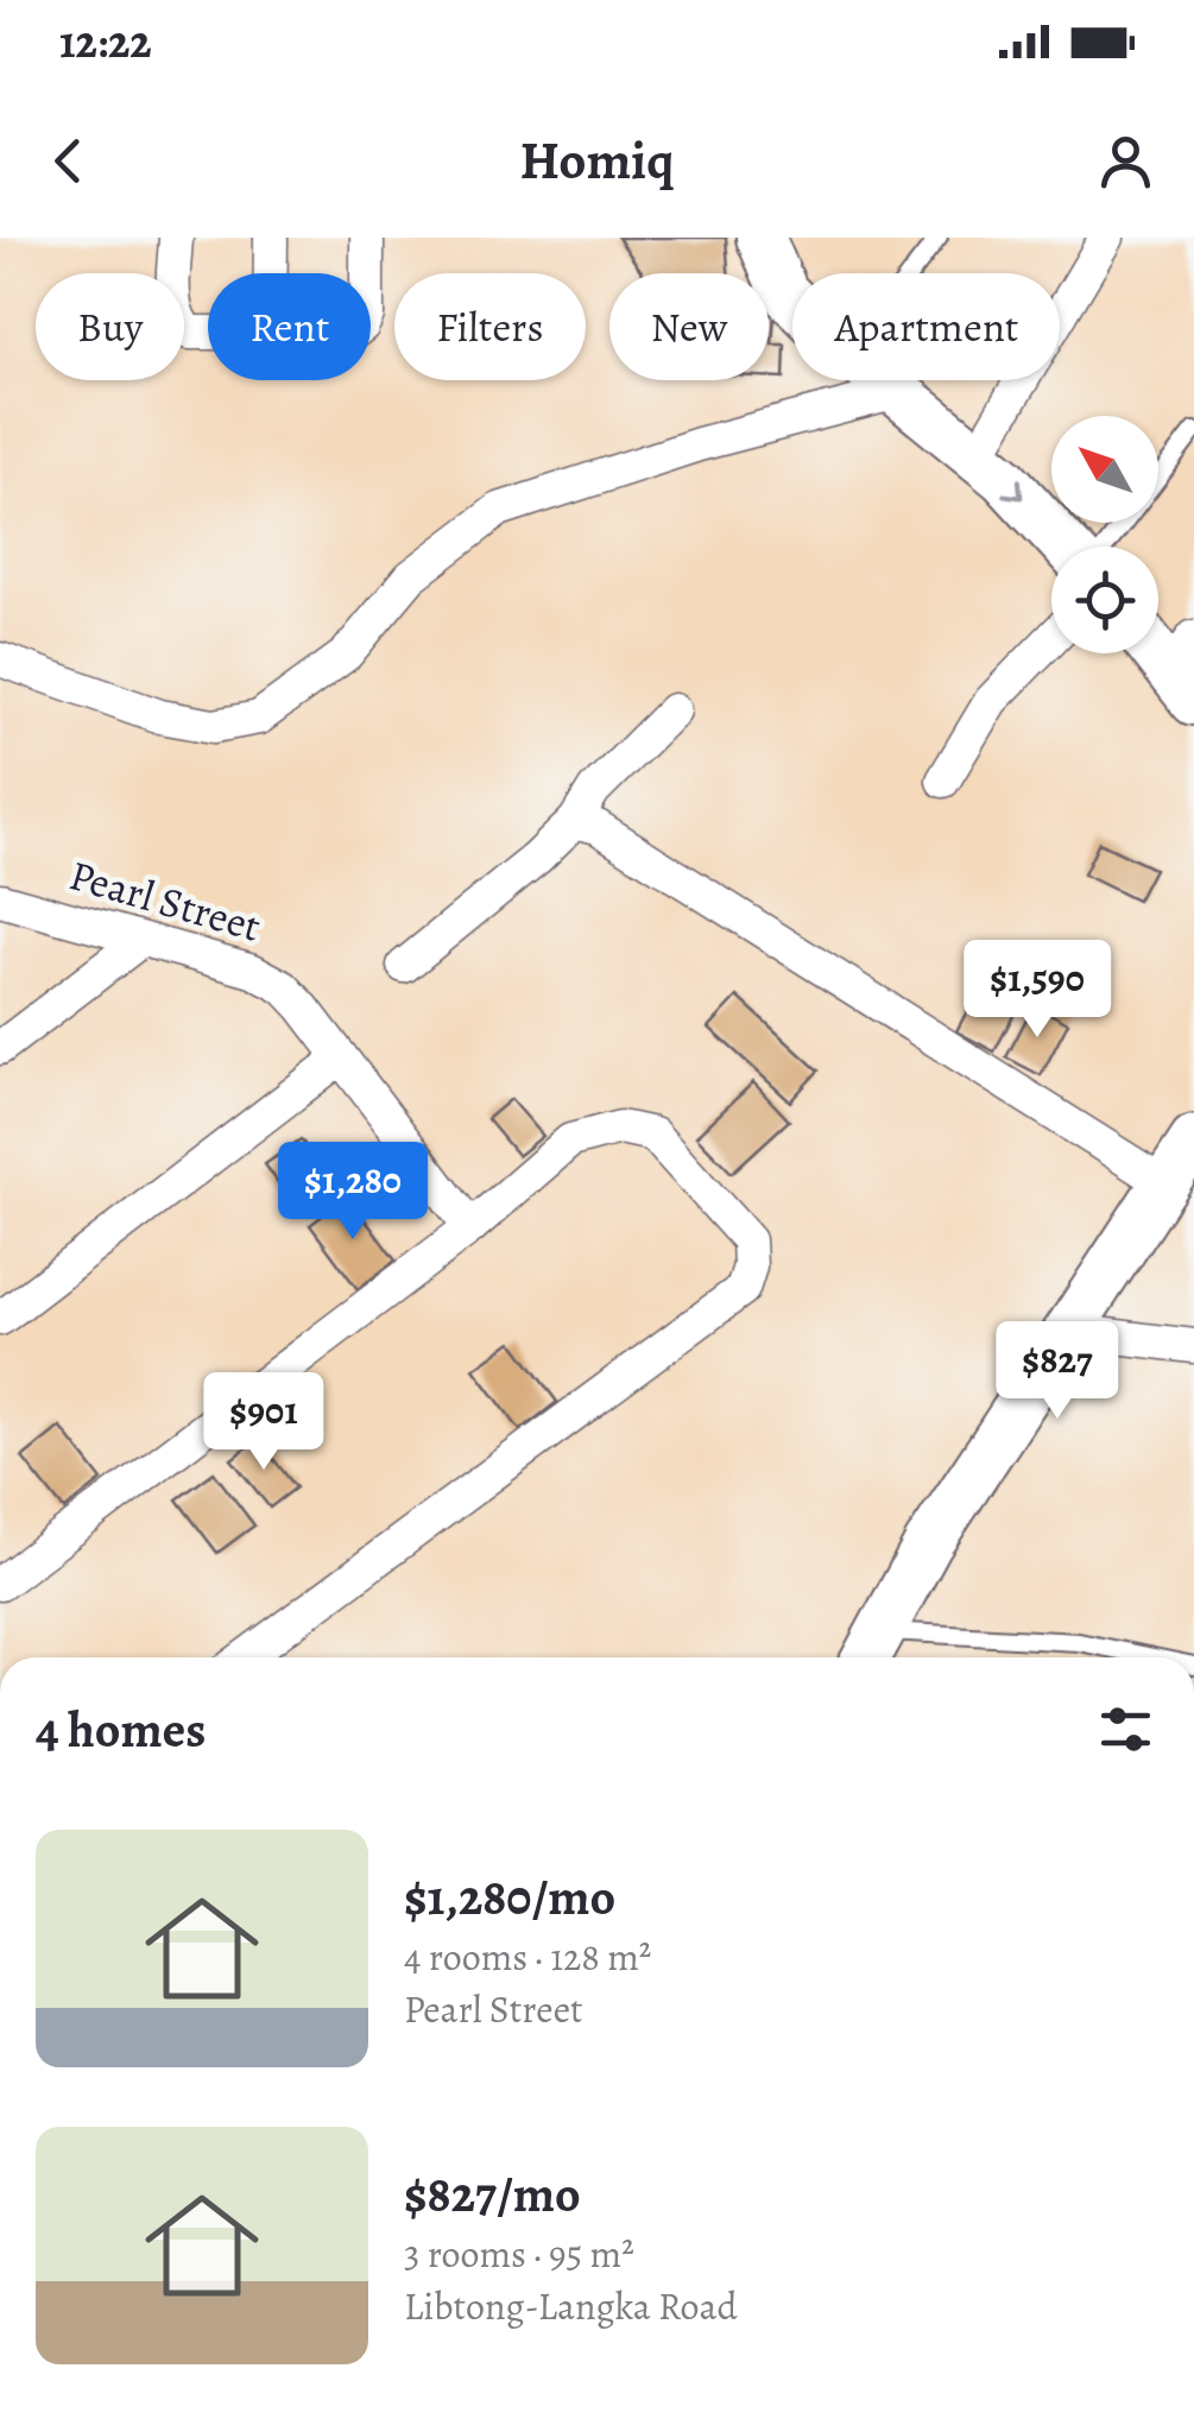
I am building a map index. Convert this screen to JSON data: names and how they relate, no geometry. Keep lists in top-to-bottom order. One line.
{"streets":{"street":["Pearl Street"]},"north":"top left","page":{"status":"12:22","header":"Homiq","chip":["Buy","Rent","Filters","New","Apartment"],"price":["$1,590","$1,280","$827","$901"],"heading":"4 homes","list":[{"name":"$1,280/mo","note":"4 rooms · 128 m² · Pearl Street"},{"name":"$827/mo","note":"3 rooms · 95 m² · Libtong-Langka Road"}]}}
